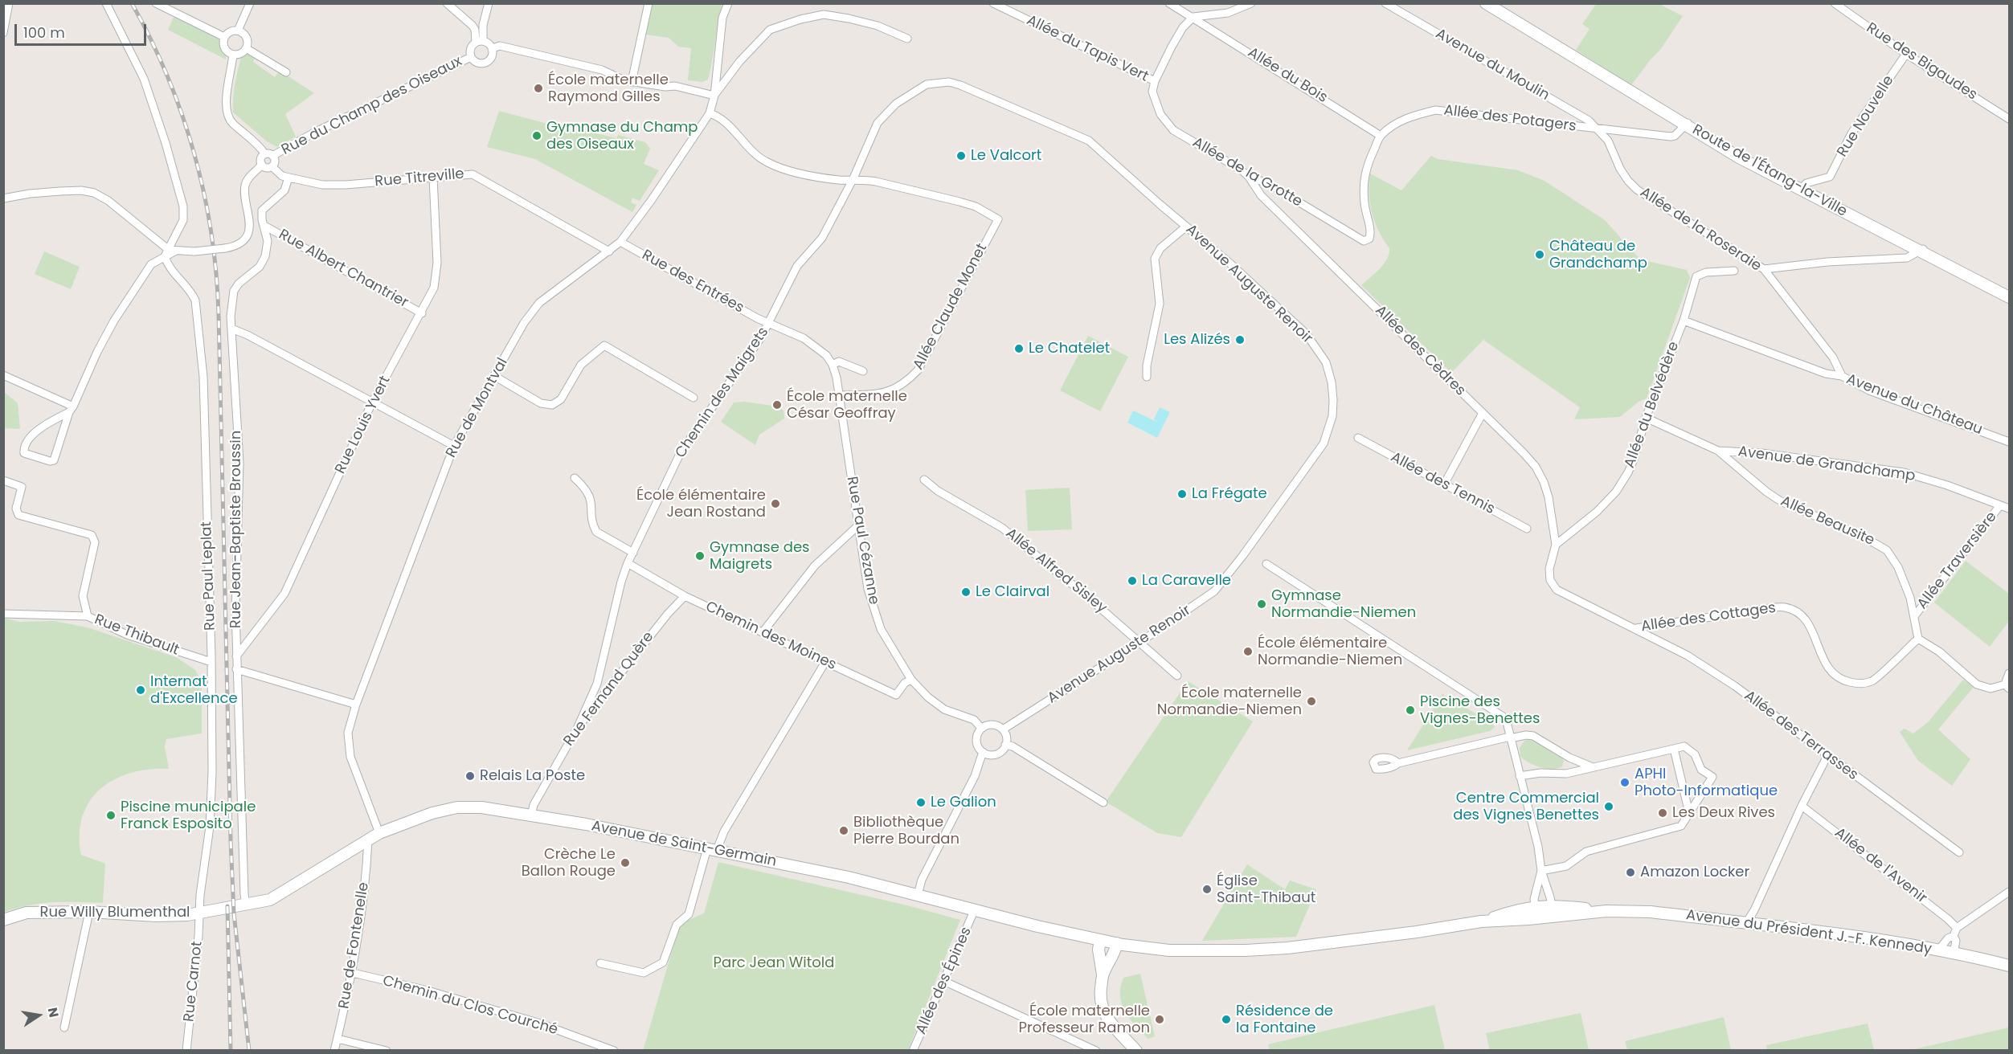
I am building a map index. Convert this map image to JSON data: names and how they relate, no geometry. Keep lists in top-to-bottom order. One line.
{"streets":{"main road":["Route de l'Étang-la-Ville","Avenue de Saint-Germain","Rue Willy Blumenthal","Avenue du Président J.-F. Kennedy"],"street":["Allée du Tapis Vert","Rue des Bigaudes","Avenue du Moulin","Allée du Bois","Rue du Champ des Oiseaux","Rue Nouvelle","Allée des Potagers","Allée de la Grotte","Rue Titreville","Allée de la Roseraie","Rue Albert Chantrier","Rue des Entrées","Avenue Auguste Renoir","Allée Claude Monet","Allée des Cèdres","Chemin des Maigrets","Allée du Belvédère","Avenue du Château","Rue de Montval","Rue Louis Yvert","Avenue de Grandchamp","Allée des Tennis","Allée Beausite","Rue Jean-Baptiste Broussin","Rue Paul Cézanne","Allée Traversière","Allée Alfred Sisley","Rue Paul Leplat","Allée des Cottages","Rue Thibault","Chemin des Moines","Rue Fernand Quère","Allée des Terrasses","Allée de l'Avenir","Rue de Fontenelle","Allée des Épines","Rue Carnot","Chemin du Clos Courché"]},"crossings":[["Allée du Tapis Vert","Allée de la Grotte"],["Rue des Bigaudes","Rue Nouvelle"],["Avenue du Moulin","Allée des Potagers"],["Avenue du Moulin","Allée de la Roseraie"],["Allée du Bois","Allée des Potagers"],["Allée du Bois","Allée de la Grotte"],["Rue du Champ des Oiseaux","Rue Titreville"],["Rue Nouvelle","Route de l'Étang-la-Ville"],["Allée des Potagers","Route de l'Étang-la-Ville"],["Allée des Potagers","Allée de la Grotte"],["Allée des Potagers","Allée de la Roseraie"],["Allée de la Grotte","Allée des Cèdres"],["Rue Titreville","Rue de Montval"],["Rue Titreville","Rue Louis Yvert"],["Rue Titreville","Rue Jean-Baptiste Broussin"],["Allée de la Roseraie","Avenue du Château"],["Rue Albert Chantrier","Rue Louis Yvert"],["Rue Albert Chantrier","Rue Jean-Baptiste Broussin"],["Rue des Entrées","Chemin des Maigrets"],["Rue des Entrées","Rue de Montval"],["Rue des Entrées","Rue Paul Cézanne"],["Avenue Auguste Renoir","Allée Claude Monet"],["Avenue Auguste Renoir","Chemin des Maigrets"],["Avenue Auguste Renoir","Rue Paul Cézanne"],["Avenue Auguste Renoir","Allée Alfred Sisley"],["Allée Claude Monet","Chemin des Maigrets"],["Allée Claude Monet","Rue Paul Cézanne"],["Allée des Cèdres","Allée du Belvédère"],["Allée des Cèdres","Allée des Cottages"],["Chemin des Maigrets","Chemin des Moines"],["Chemin des Maigrets","Rue Fernand Quère"],["Allée du Belvédère","Avenue du Château"],["Allée du Belvédère","Avenue de Grandchamp"],["Allée du Belvédère","Allée des Cottages"],["Rue de Montval","Avenue de Saint-Germain"],["Rue Louis Yvert","Rue Jean-Baptiste Broussin"],["Avenue de Grandchamp","Allée Beausite"],["Avenue de Grandchamp","Allée Traversière"],["Allée Beausite","Allée Traversière"],["Allée Beausite","Allée des Cottages"],["Rue Jean-Baptiste Broussin","Avenue de Saint-Germain"],["Rue Jean-Baptiste Broussin","Rue Willy Blumenthal"],["Rue Paul Cézanne","Chemin des Moines"],["Rue Paul Leplat","Rue Thibault"],["Rue Paul Leplat","Rue Willy Blumenthal"],["Rue Paul Leplat","Rue Carnot"],["Allée des Cottages","Allée des Terrasses"],["Chemin des Moines","Rue Fernand Quère"],["Rue Fernand Quère","Avenue de Saint-Germain"],["Avenue de Saint-Germain","Rue Willy Blumenthal"],["Avenue de Saint-Germain","Avenue du Président J.-F. Kennedy"],["Avenue de Saint-Germain","Rue de Fontenelle"],["Avenue de Saint-Germain","Allée des Épines"],["Rue Willy Blumenthal","Rue Carnot"],["Rue de Fontenelle","Chemin du Clos Courché"]],"parks":["Parc Jean Witold"],"places":["École maternelle Raymond Gilles","Gymnase du Champ des Oiseaux","Le Valcort","Château de Grandchamp","Les Alizés","Le Chatelet","École maternelle César Geoffray","La Frégate","École élémentaire Jean Rostand","Gymnase des Maigrets","La Caravelle","Le Clairval","Gymnase Normandie-Niemen","École élémentaire Normandie-Niemen","Internat d'Excellence","École maternelle Normandie-Niemen","Piscine des Vignes-Benettes","Relais La Poste","APHI Photo-Informatique","Le Galion","Centre Commercial des Vignes Benettes","Les Deux Rives","Piscine municipale Franck Esposito","Bibliothèque Pierre Bourdan","Crèche Le Ballon Rouge","Amazon Locker","Église Saint-Thibaut","École maternelle Professeur Ramon","Résidence de la Fontaine"],"scale_bar":"100 m","north":"right"}
